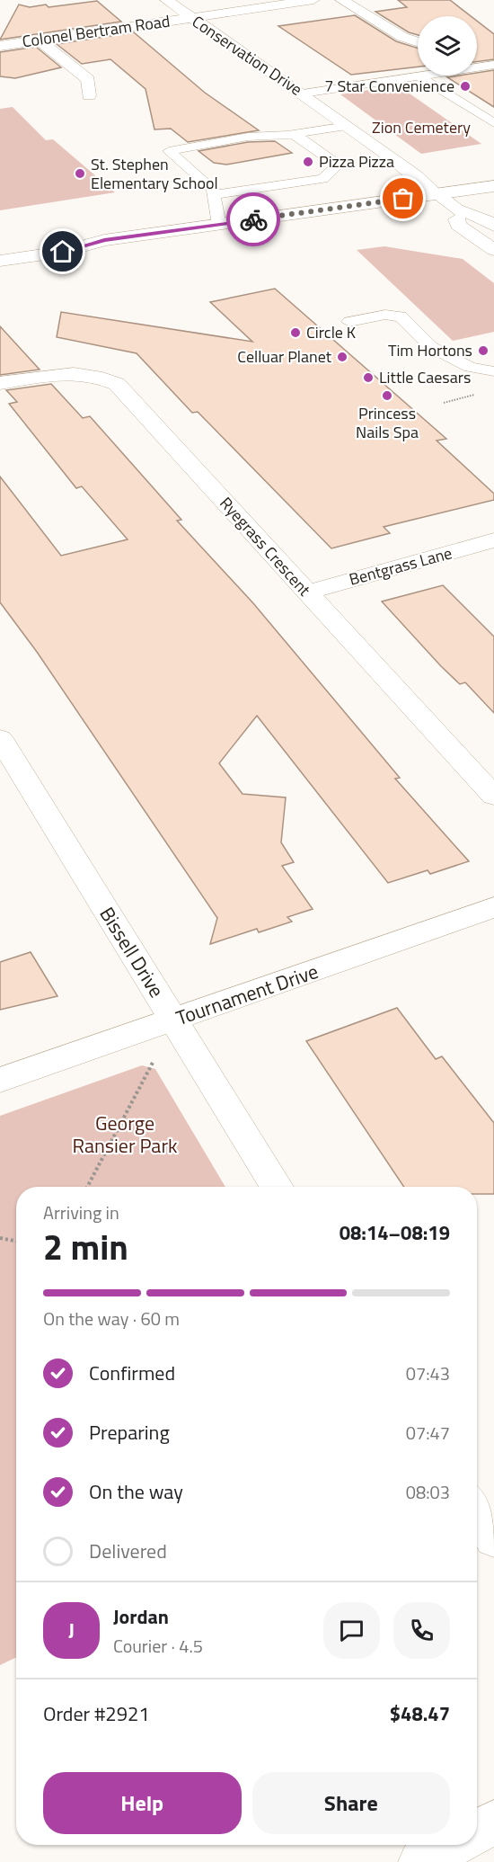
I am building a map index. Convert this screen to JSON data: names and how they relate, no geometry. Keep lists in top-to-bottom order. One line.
{"streets":{"street":["Colonel Bertram Road","Conservation Drive","Ryegrass Crescent","Bentgrass Lane","Bissell Drive","Tournament Drive"]},"crossings":[["Colonel Bertram Road","Conservation Drive"],["Ryegrass Crescent","Bentgrass Lane"],["Bissell Drive","Tournament Drive"]],"parks":["Zion Cemetery","George Ransier Park"],"places":["7 Star Convenience","Pizza Pizza","St. Stephen Elementary School","Circle K","Tim Hortons","Celluar Planet","Little Caesars","Princess Nails Spa"],"page":{"heading":["2 min","Arriving in","08:14–08:19"],"panel":["Jordan","Courier · 4.5","Order #2921","$48.47"],"bar":"On the way · 60 m","list":[["Confirmed","07:43"],["Preparing","07:47"],["On the way","08:03"],"Delivered"],"round":"J","buttons":["Help","Share"]}}
